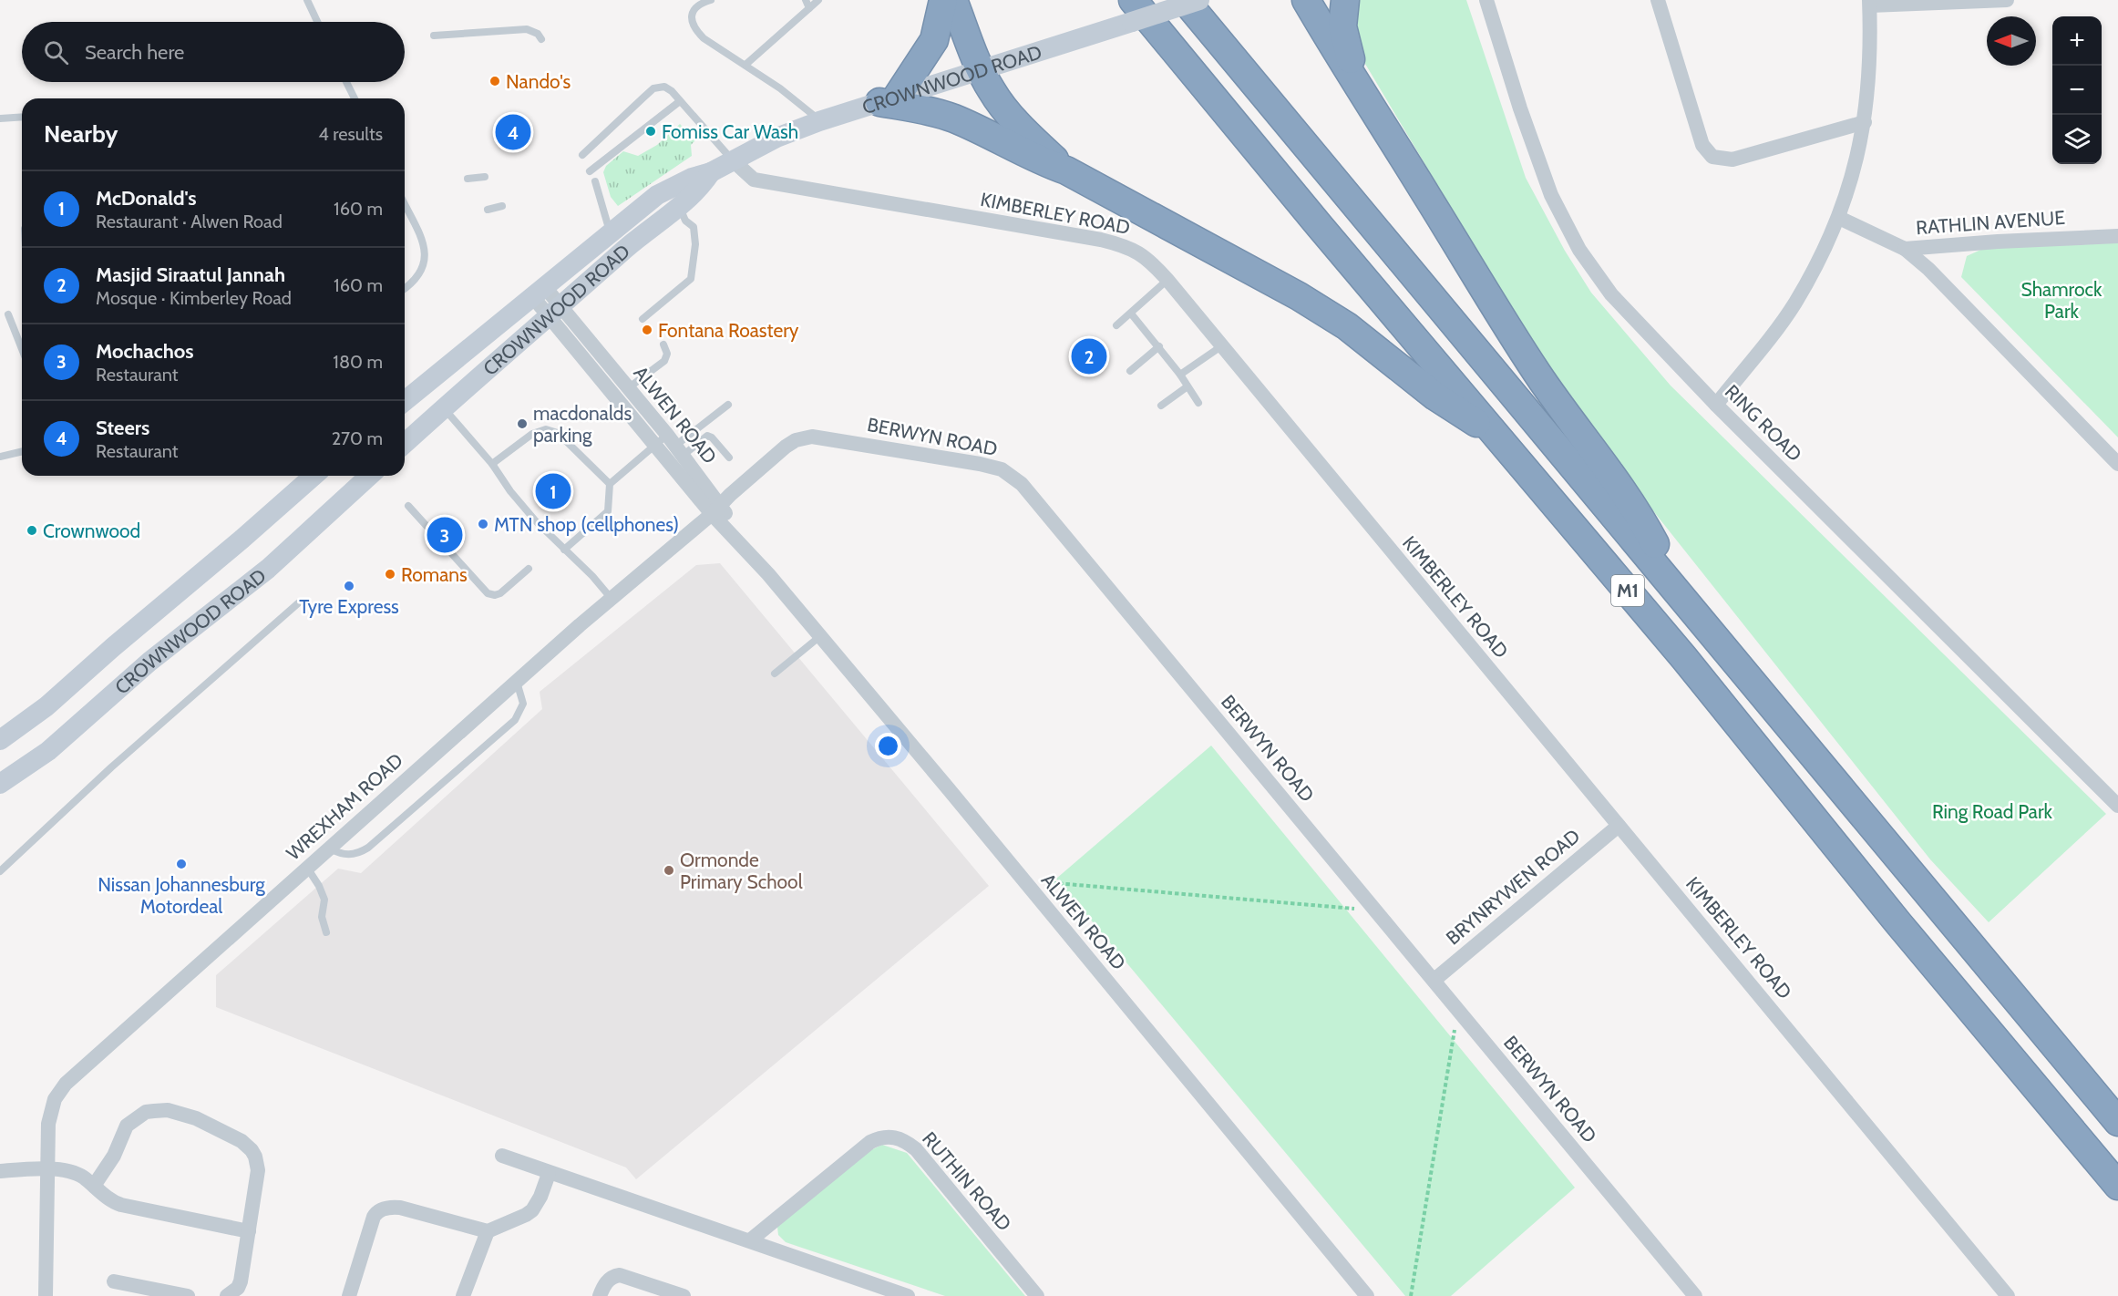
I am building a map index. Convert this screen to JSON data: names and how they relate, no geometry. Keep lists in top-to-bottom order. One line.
{"streets":{"highway":["M1"],"main road":["CROWNWOOD ROAD"],"street":["KIMBERLEY ROAD","RATHLIN AVENUE","ALWEN ROAD","RING ROAD","BERWYN ROAD","WREXHAM ROAD","BRYNRYWEN ROAD","RUTHIN ROAD"]},"crossings":[["CROWNWOOD ROAD","KIMBERLEY ROAD"],["CROWNWOOD ROAD","ALWEN ROAD"],["KIMBERLEY ROAD","BRYNRYWEN ROAD"],["ALWEN ROAD","BERWYN ROAD"],["ALWEN ROAD","WREXHAM ROAD"],["BERWYN ROAD","WREXHAM ROAD"],["BERWYN ROAD","BRYNRYWEN ROAD"]],"parks":["Shamrock Park","Ring Road Park"],"places":["Nando's","Fomiss Car Wash","Fontana Roastery","macdonalds parking","MTN shop (cellphones)","Crownwood","Romans","Tyre Express","Nissan Johannesburg Motordeal","Ormonde Primary School"],"north":"left","page":{"map_buttons":["+","−"],"search":"Search here","heading":["Nearby","4 results"],"pins":["4","2","1","3"],"list":[{"mark":"1","name":"McDonald's","note":"Restaurant · Alwen Road","value":"160 m"},{"mark":"2","name":"Masjid Siraatul Jannah","note":"Mosque · Kimberley Road","value":"160 m"},{"mark":"3","name":"Mochachos","note":"Restaurant","value":"180 m"},{"mark":"4","name":"Steers","note":"Restaurant","value":"270 m"}]}}
